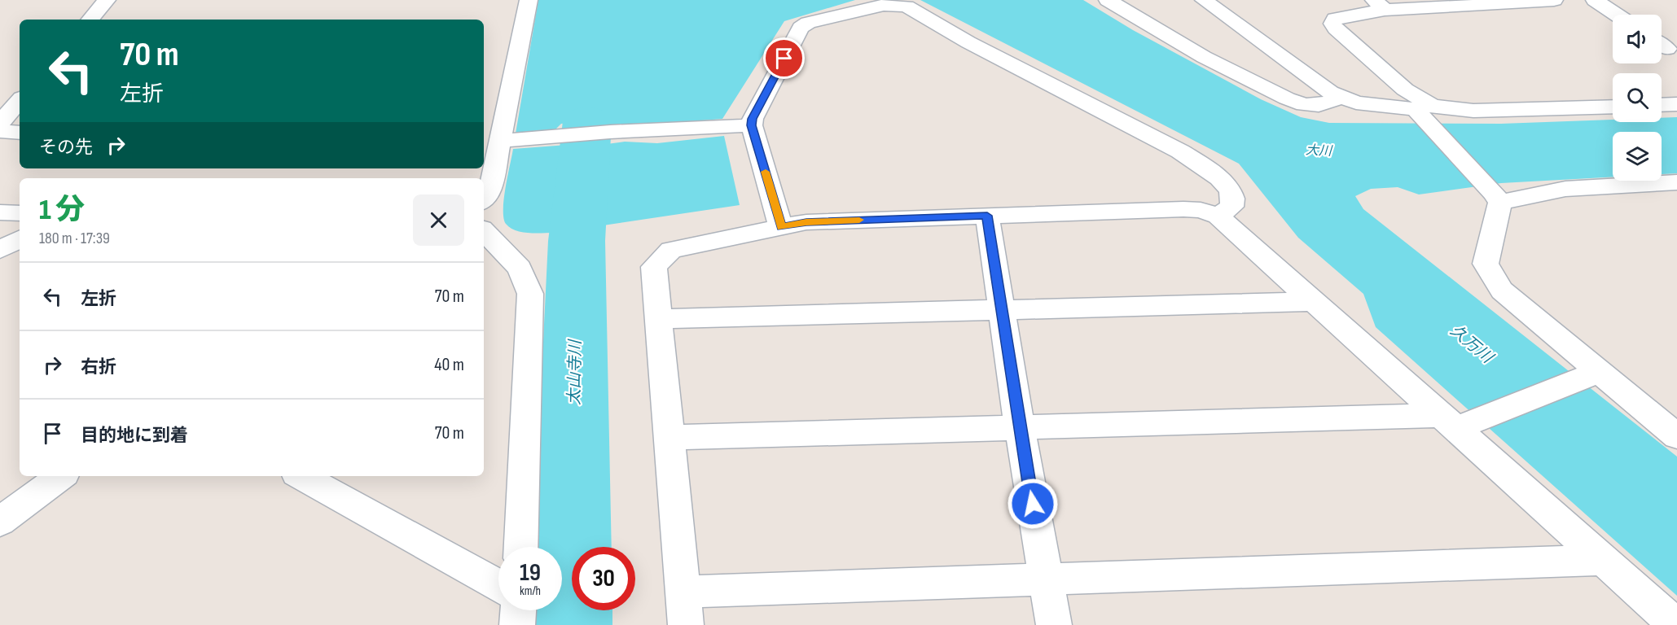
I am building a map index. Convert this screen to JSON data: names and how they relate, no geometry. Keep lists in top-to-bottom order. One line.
{"water":["大川","久万川","太山寺川"],"page":{"turn":["70 m","左折"],"then":"その先","heading":["1 分","180 m · 17:39"],"list":[{"name":"左折","value":"70 m"},{"name":"右折","value":"40 m"},{"name":"目的地に到着","value":"70 m"}],"speed":"19 km/h","limit":"30"}}
